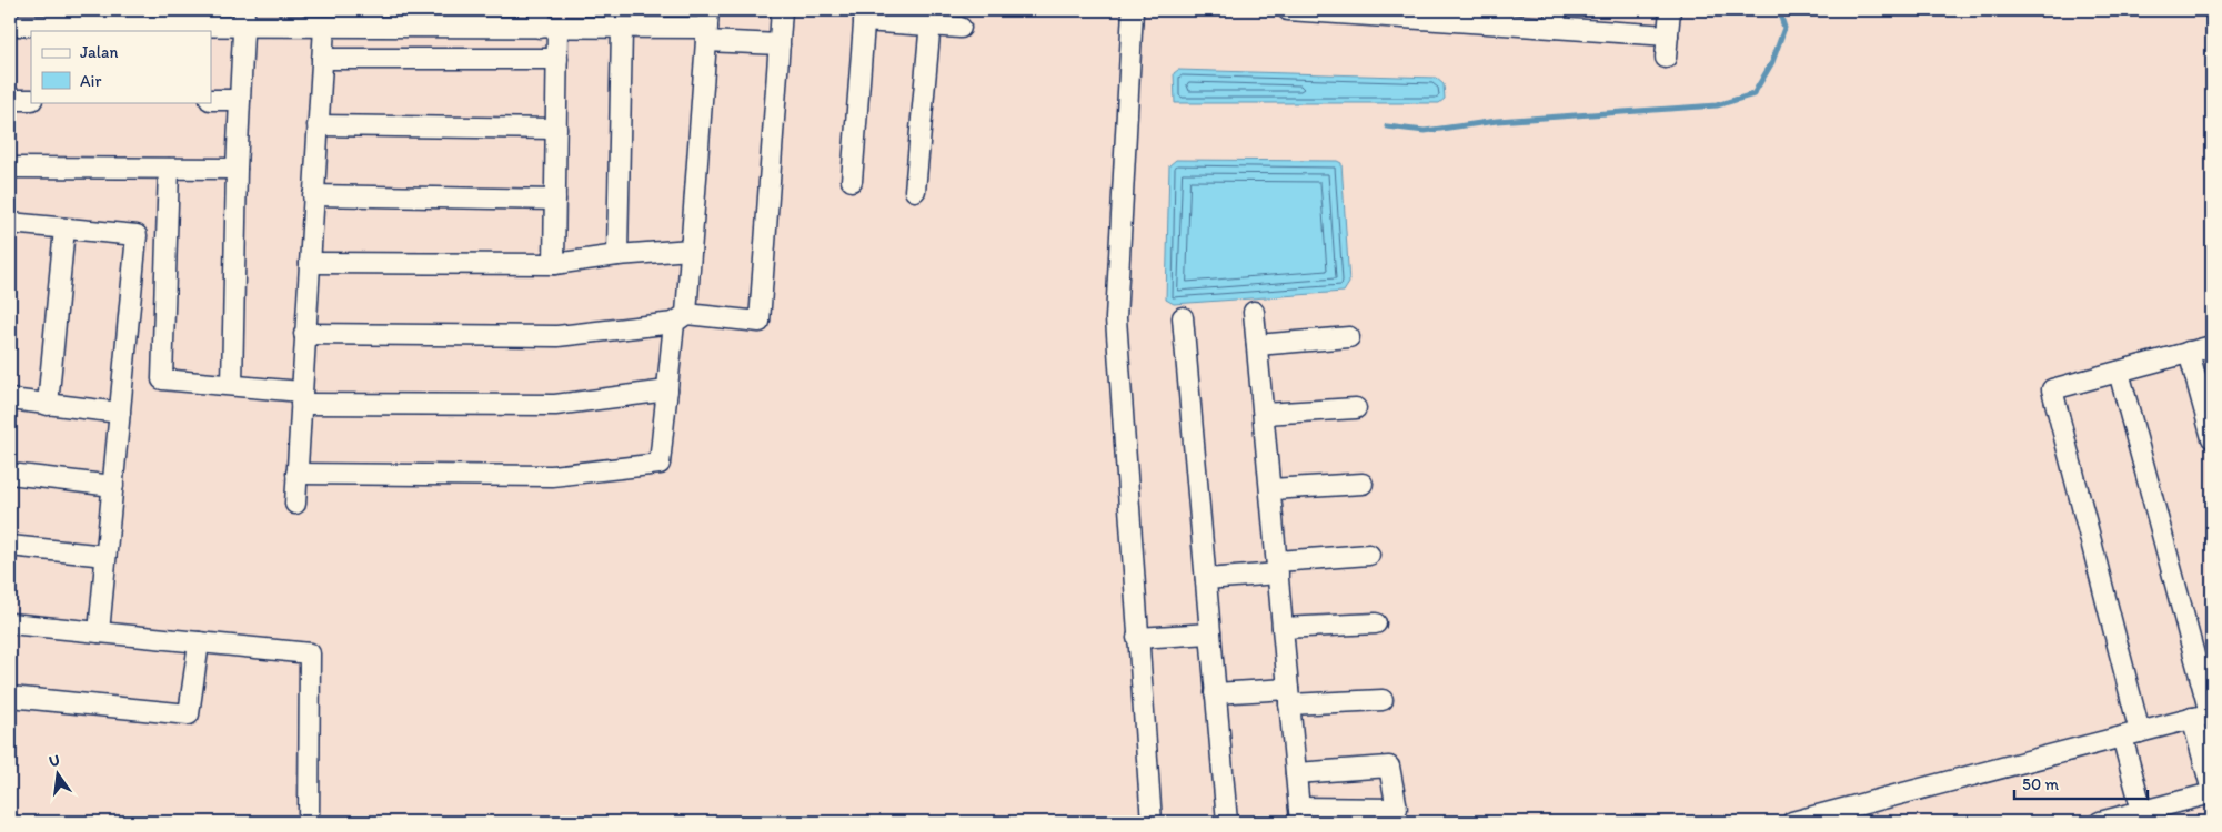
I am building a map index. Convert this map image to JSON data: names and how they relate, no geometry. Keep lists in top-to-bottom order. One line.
{"legend":["Jalan","Air"],"scale_bar":"50 m","north":"top"}
